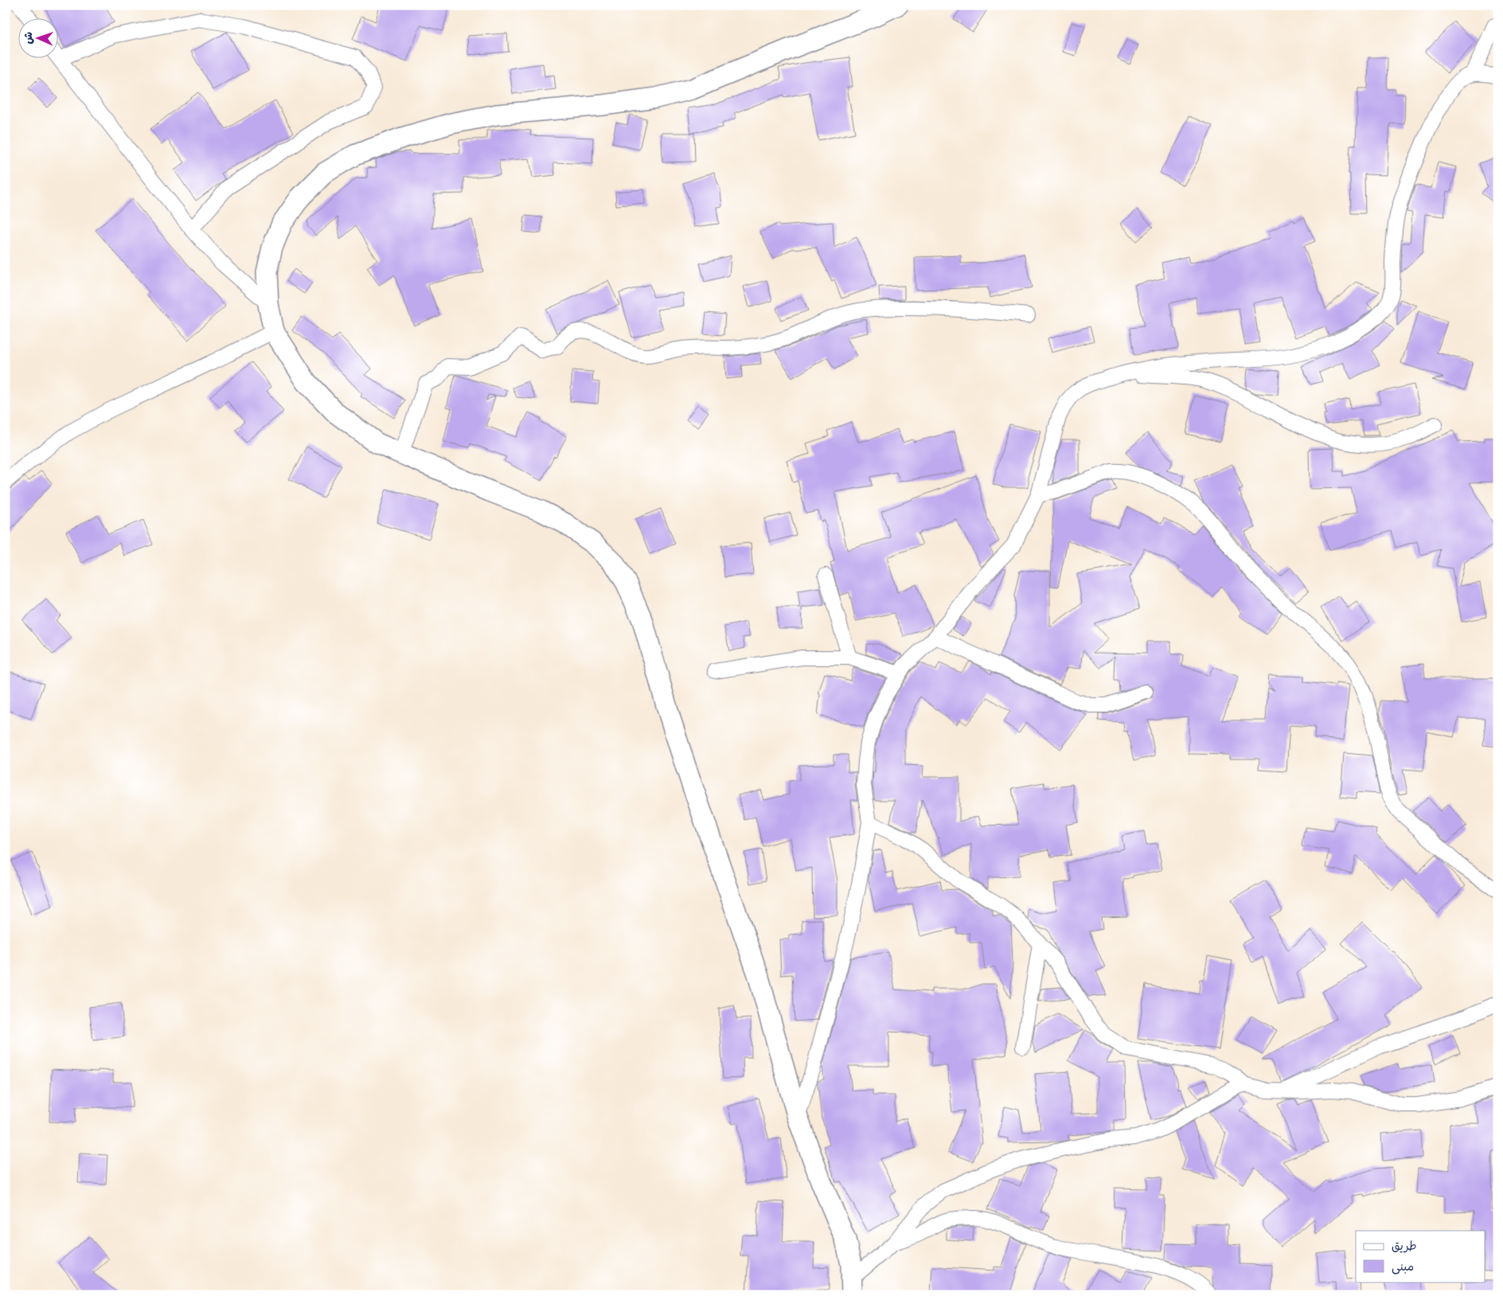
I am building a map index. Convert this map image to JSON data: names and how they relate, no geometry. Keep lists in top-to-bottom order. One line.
{"legend":["طريق","مبنى"],"north":"left"}
